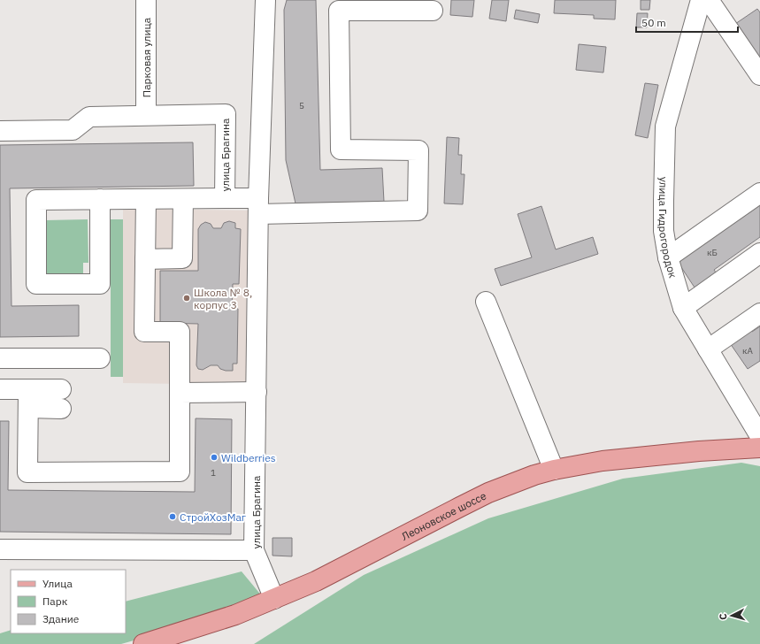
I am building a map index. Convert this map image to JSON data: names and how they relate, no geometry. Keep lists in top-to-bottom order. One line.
{"streets":{"main road":["Леоновское шоссе"],"street":["Парковая улица","улица Брагина","улица Гидрогородок"]},"crossings":[["Парковая улица","улица Брагина"],["улица Брагина","Леоновское шоссе"]],"places":["Школа № 8, корпус 3","Wildberries","СтройХозМаг"],"house_numbers":["5","кБ","кА","1"],"legend":["Улица","Парк","Здание"],"scale_bar":"50 m","north":"left"}
